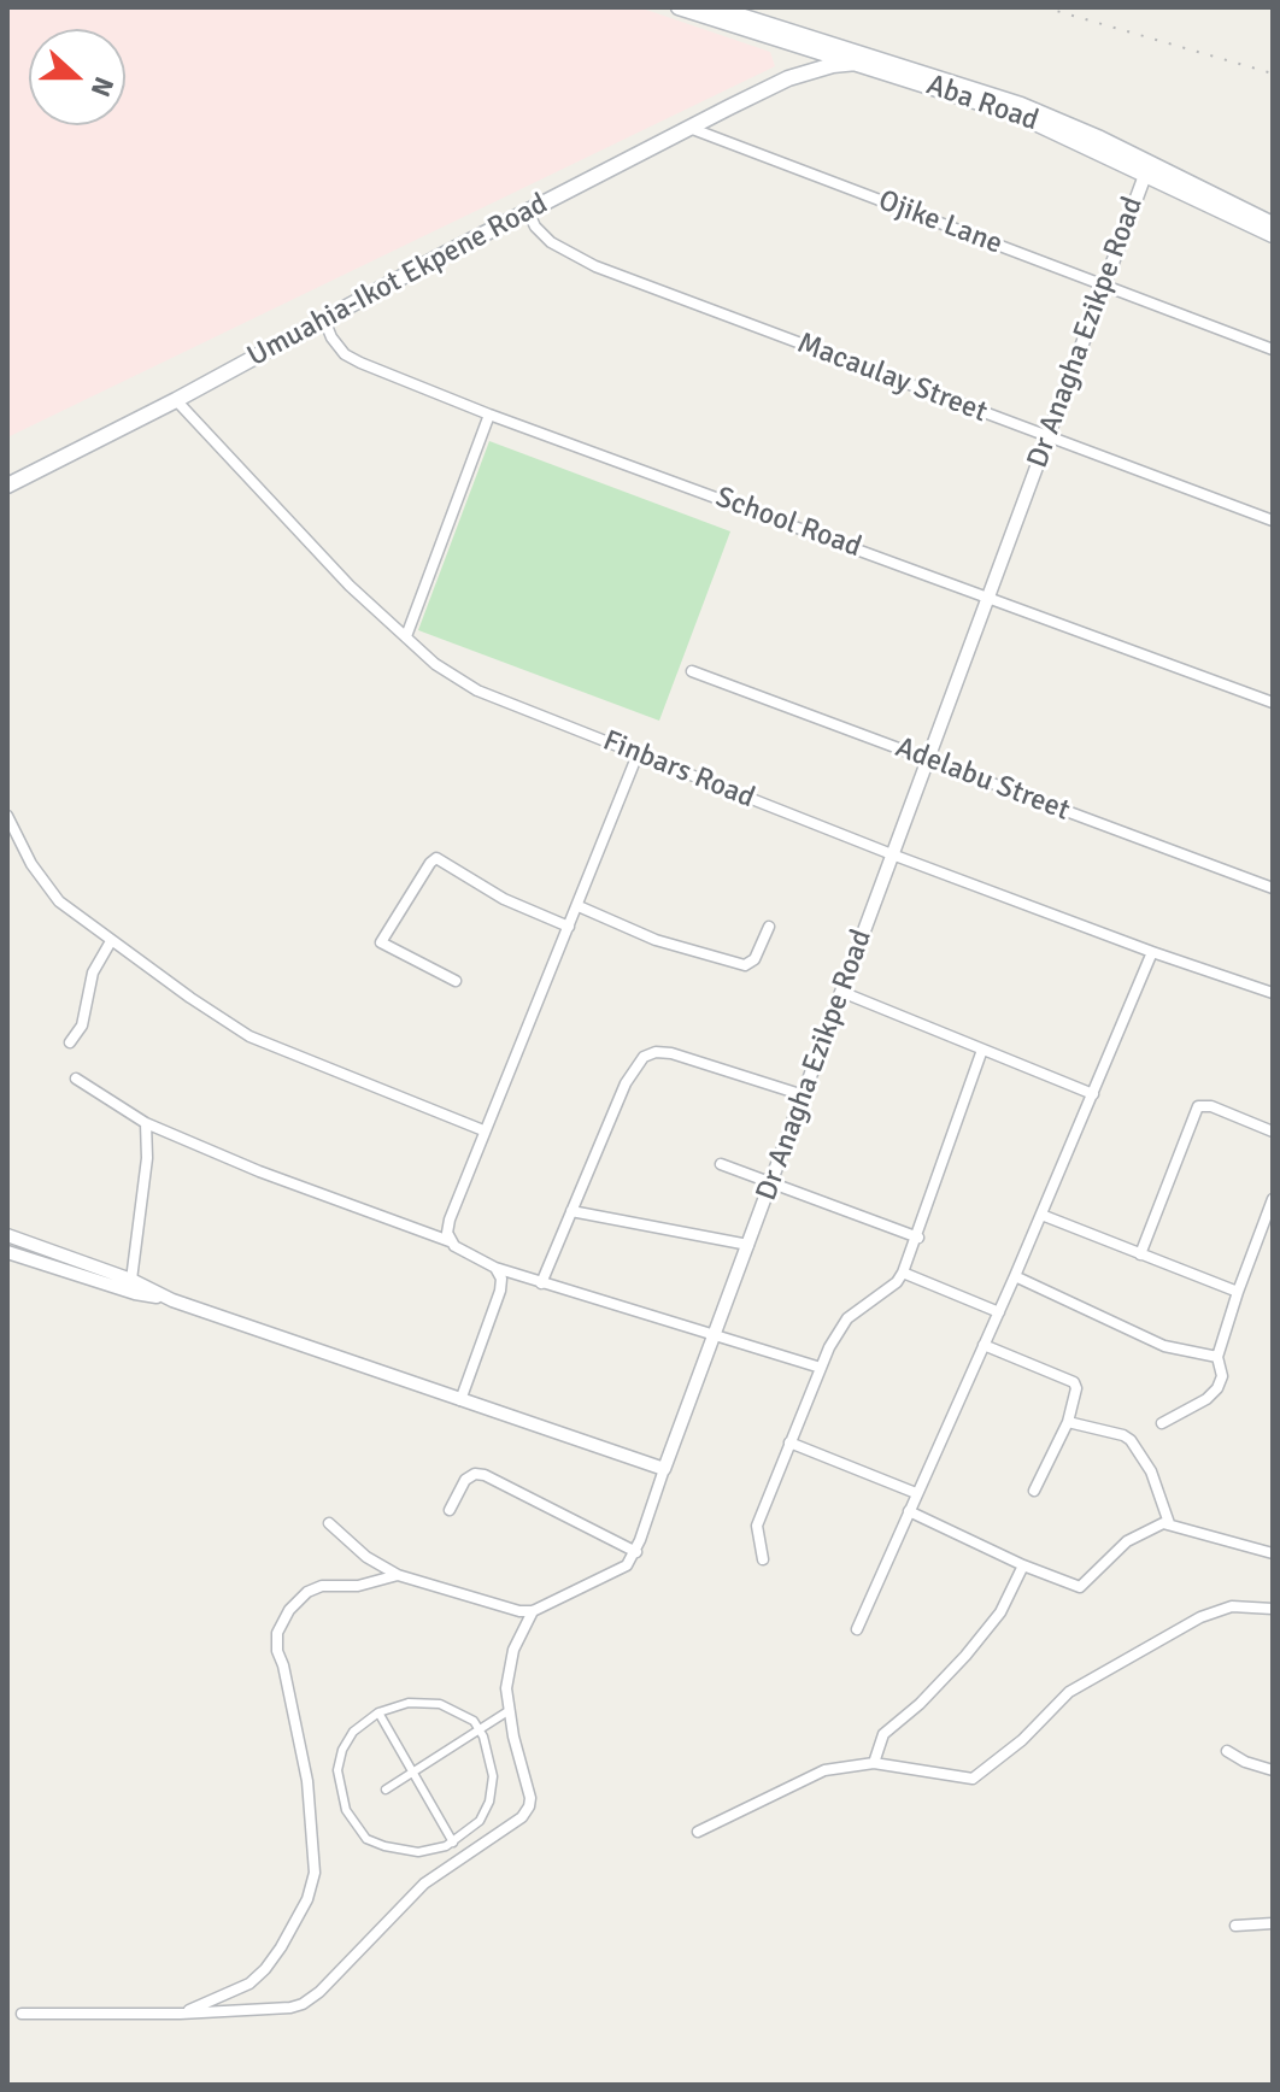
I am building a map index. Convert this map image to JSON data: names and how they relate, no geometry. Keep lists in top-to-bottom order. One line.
{"streets":{"main road":["Aba Road","Umuahia-Ikot Ekpene Road"],"street":["Ojike Lane","Dr Anagha Ezikpe Road","Macaulay Street","School Road","Finbars Road","Adelabu Street"]},"crossings":[["Aba Road","Dr Anagha Ezikpe Road"],["Ojike Lane","Umuahia-Ikot Ekpene Road"],["Ojike Lane","Dr Anagha Ezikpe Road"],["Umuahia-Ikot Ekpene Road","Macaulay Street"],["Umuahia-Ikot Ekpene Road","School Road"],["Umuahia-Ikot Ekpene Road","Finbars Road"],["Dr Anagha Ezikpe Road","Macaulay Street"],["Dr Anagha Ezikpe Road","School Road"],["Dr Anagha Ezikpe Road","Finbars Road"],["Dr Anagha Ezikpe Road","Adelabu Street"]],"north":"right"}
